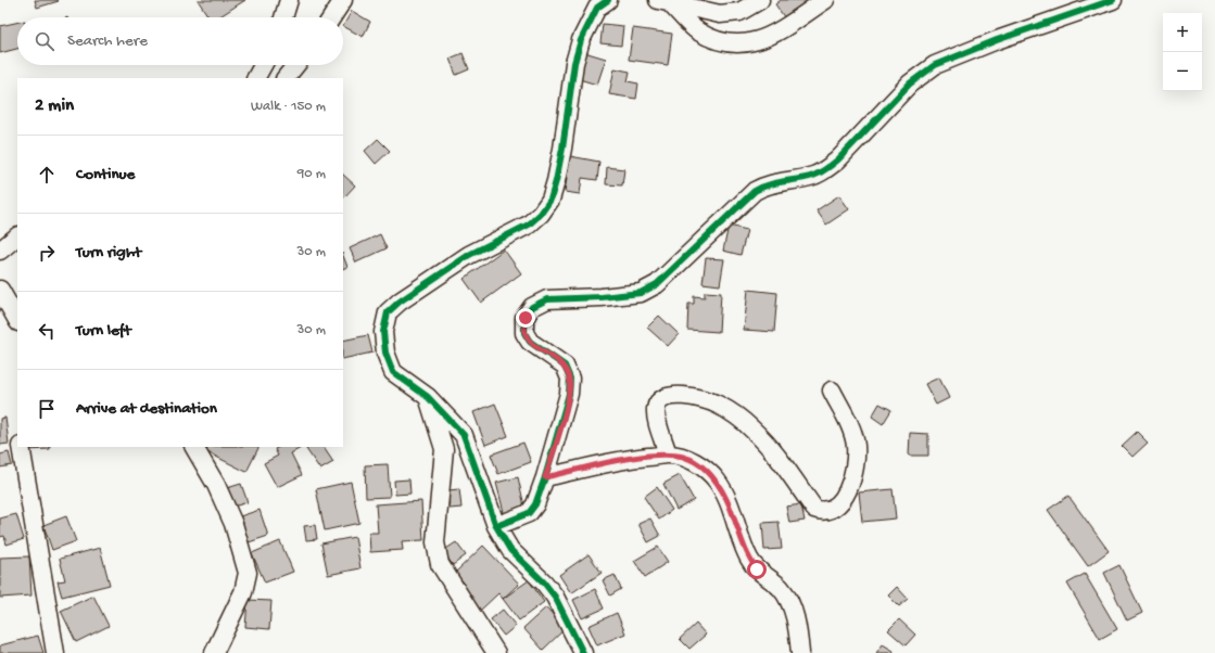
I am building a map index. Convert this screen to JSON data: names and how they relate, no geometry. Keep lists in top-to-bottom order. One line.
{"page":{"map_buttons":["+","−"],"search":"Search here","heading":["2 min","Walk · 150 m"],"list":[["Continue","90 m"],["Turn right","30 m"],["Turn left","30 m"],"Arrive at destination"]}}
